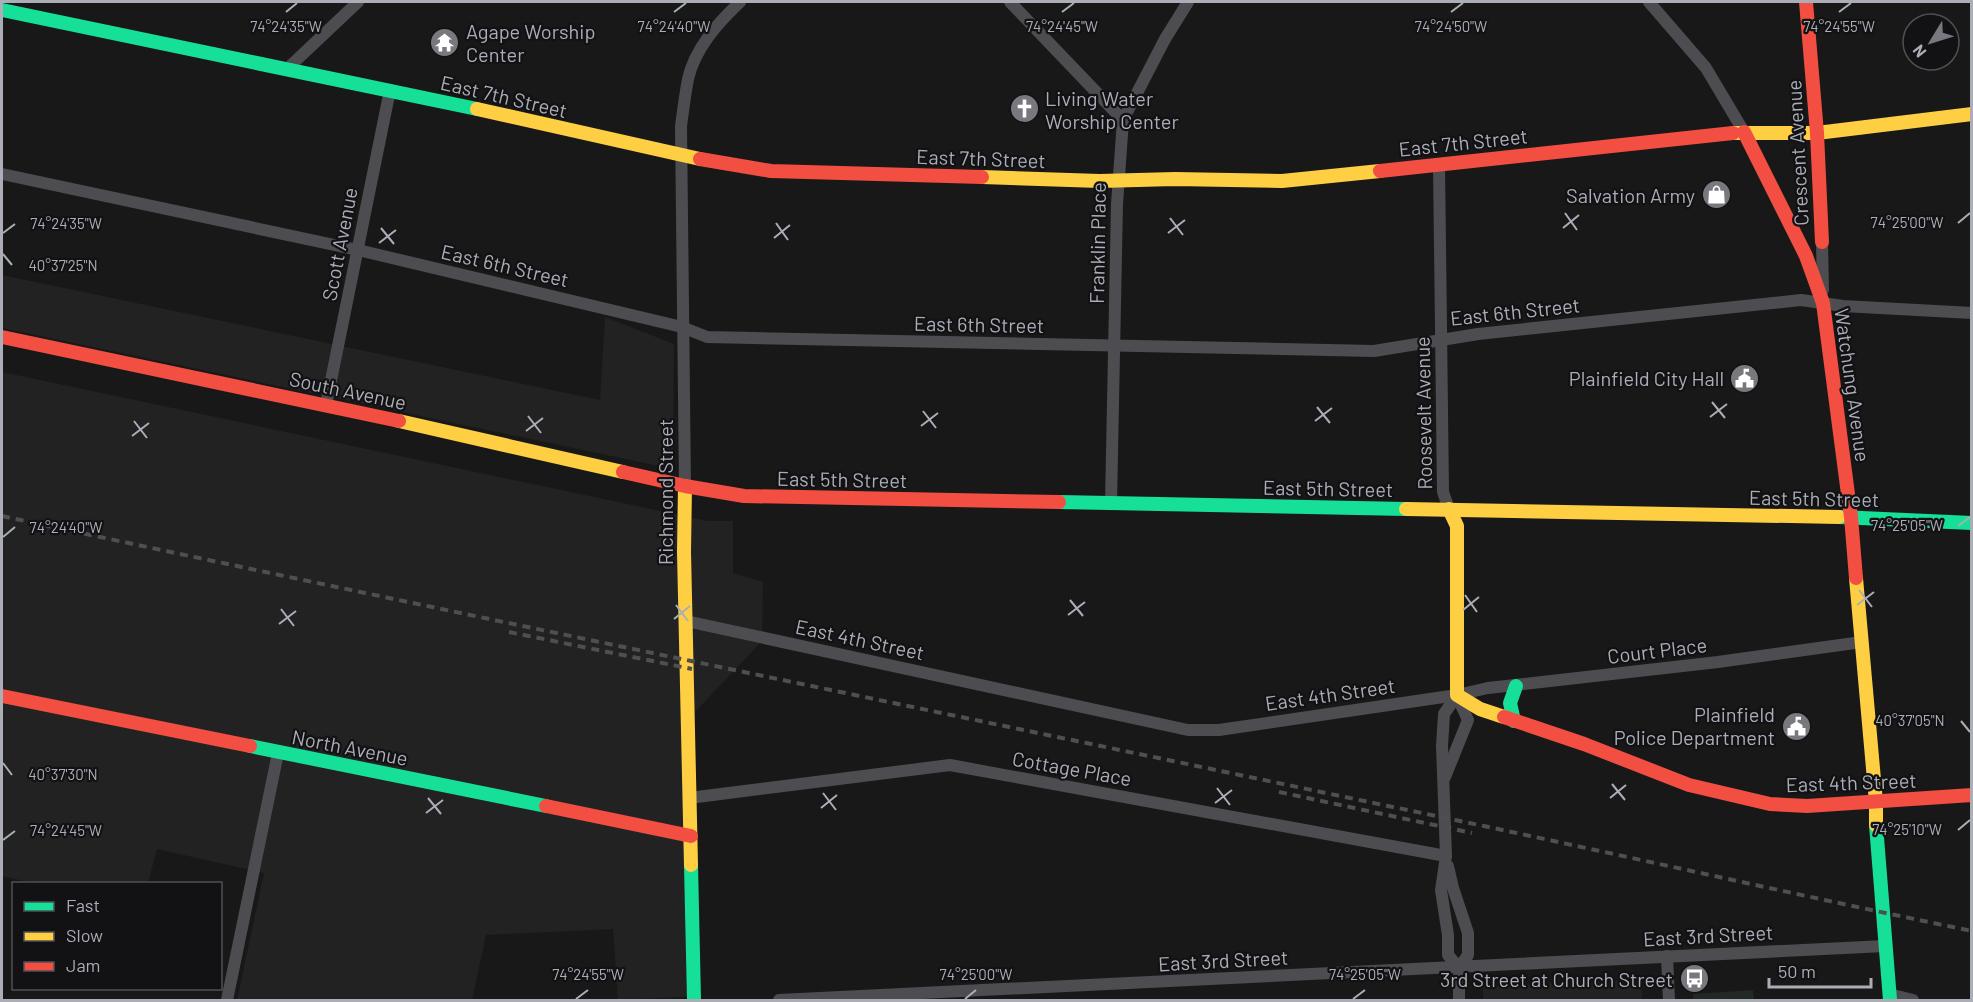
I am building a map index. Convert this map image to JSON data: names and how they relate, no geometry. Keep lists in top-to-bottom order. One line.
{"streets":{"street":["East 7th Street","Crescent Avenue","Franklin Place","Scott Avenue","East 6th Street","Watchung Avenue","South Avenue","Roosevelt Avenue","East 5th Street","Richmond Street","East 4th Street","Court Place","North Avenue","Cottage Place","East 3rd Street"]},"crossings":[["East 7th Street","Crescent Avenue"],["East 7th Street","Franklin Place"],["East 7th Street","Scott Avenue"],["East 7th Street","Watchung Avenue"],["East 7th Street","Roosevelt Avenue"],["East 7th Street","Richmond Street"],["Crescent Avenue","East 6th Street"],["Crescent Avenue","Watchung Avenue"],["Franklin Place","East 6th Street"],["Franklin Place","East 5th Street"],["Scott Avenue","East 6th Street"],["Scott Avenue","South Avenue"],["East 6th Street","Watchung Avenue"],["East 6th Street","Roosevelt Avenue"],["East 6th Street","Richmond Street"],["Watchung Avenue","East 5th Street"],["Watchung Avenue","East 4th Street"],["Watchung Avenue","Court Place"],["Watchung Avenue","East 3rd Street"],["South Avenue","East 5th Street"],["South Avenue","Richmond Street"],["Roosevelt Avenue","East 5th Street"],["Roosevelt Avenue","East 4th Street"],["Roosevelt Avenue","Court Place"],["Roosevelt Avenue","Cottage Place"],["Roosevelt Avenue","East 3rd Street"],["East 5th Street","Richmond Street"],["Richmond Street","East 4th Street"],["Richmond Street","North Avenue"],["Richmond Street","Cottage Place"],["East 4th Street","Court Place"]],"places":{"temple":["Agape Worship Center"],"church":["Living Water Worship Center"],"shop":["Salvation Army"],"public building":["Plainfield City Hall","Plainfield Police Department"],"bus stop":["3rd Street at Church Street"]},"legend":["Fast","Slow","Jam"],"scale_bar":"50 m","north":"bottom left","coordinates":["74°24'35\"W","74°24'40\"W","74°24'45\"W","74°24'50\"W","74°24'55\"W","74°25'00\"W","40°37'25\"N","74°25'05\"W","40°37'05\"N","40°37'30\"N","74°25'10\"W"]}
